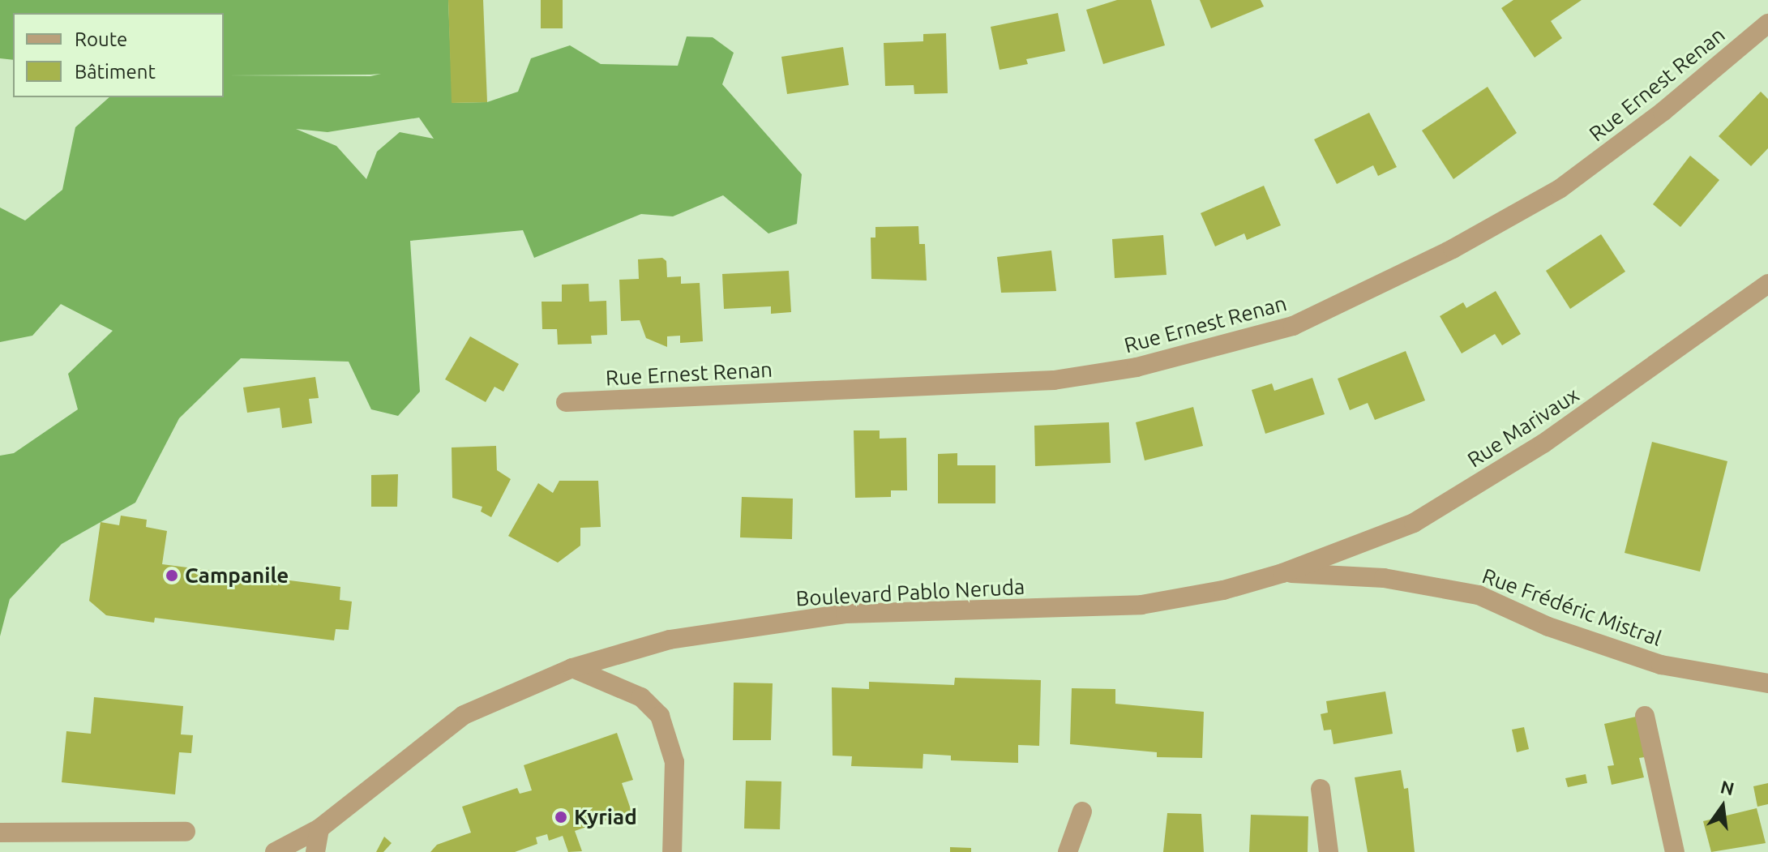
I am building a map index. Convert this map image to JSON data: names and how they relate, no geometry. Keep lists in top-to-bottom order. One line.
{"streets":{"street":["Rue Ernest Renan","Rue Marivaux","Boulevard Pablo Neruda","Rue Frédéric Mistral"]},"crossings":[["Rue Marivaux","Boulevard Pablo Neruda"],["Rue Marivaux","Rue Frédéric Mistral"],["Boulevard Pablo Neruda","Rue Frédéric Mistral"]],"places":["Campanile","Kyriad"],"legend":["Route","Bâtiment"],"north":"top"}
